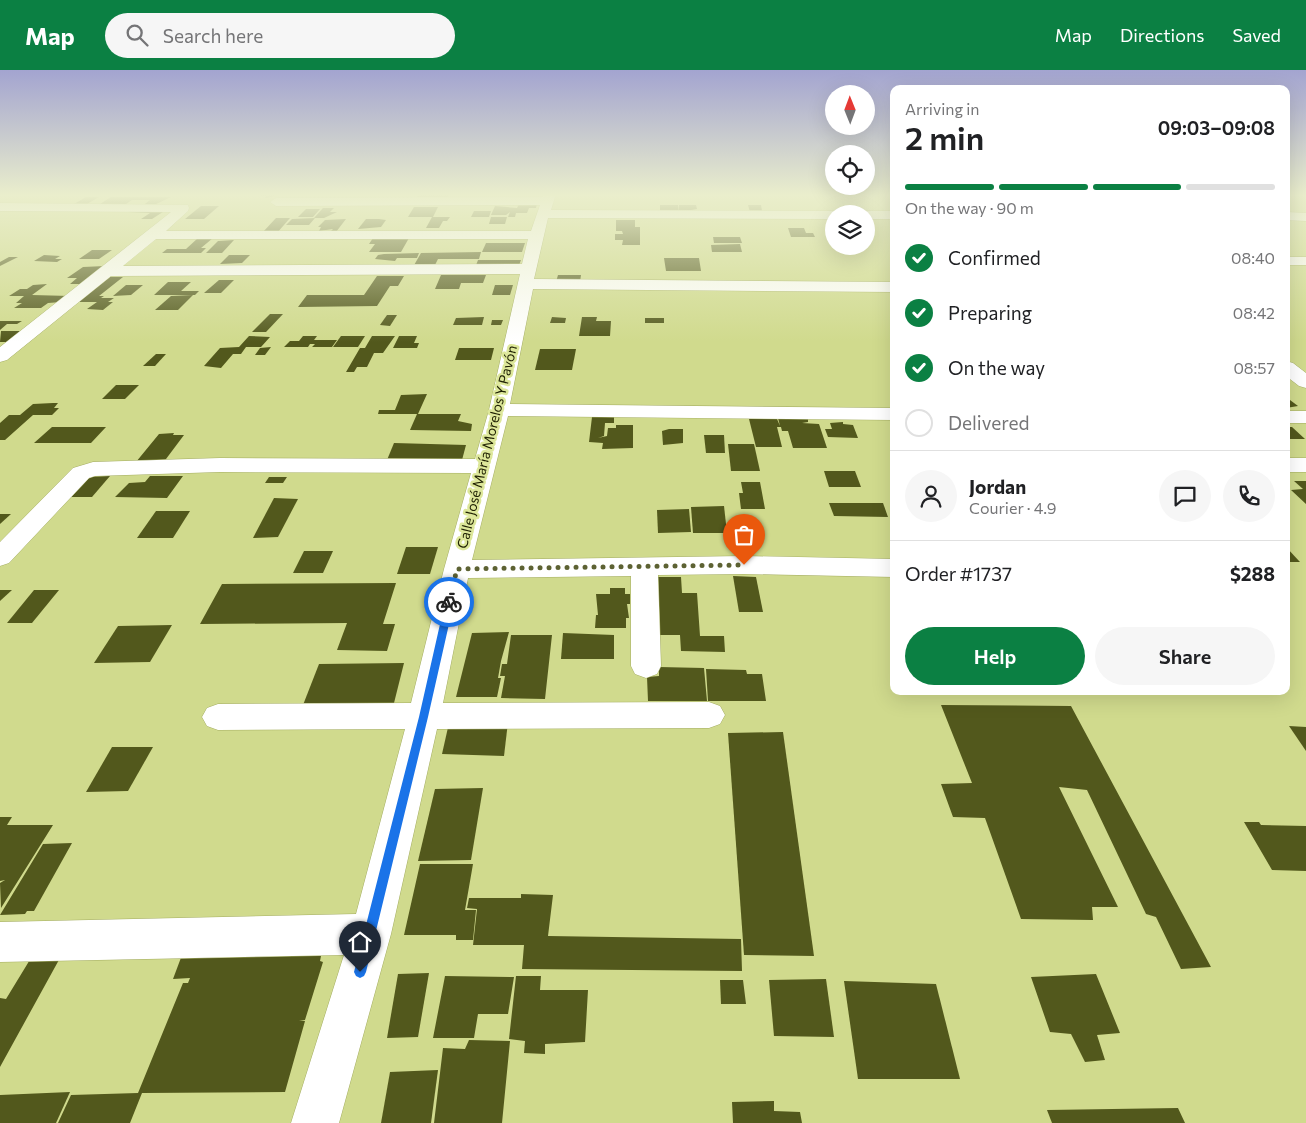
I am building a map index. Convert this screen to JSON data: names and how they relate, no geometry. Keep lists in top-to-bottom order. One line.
{"streets":{"street":["Calle José María Morelos Y Pavón"]},"north":"top","page":{"header":"Map","search":"Search here","nav":["Map","Directions","Saved"],"heading":["2 min","Arriving in","09:03–09:08"],"panel":["Jordan","Courier · 4.9","Order #1737","$288"],"bar":"On the way · 90 m","list":[["Confirmed","08:40"],["Preparing","08:42"],["On the way","08:57"],"Delivered"],"buttons":["Help","Share"]}}
